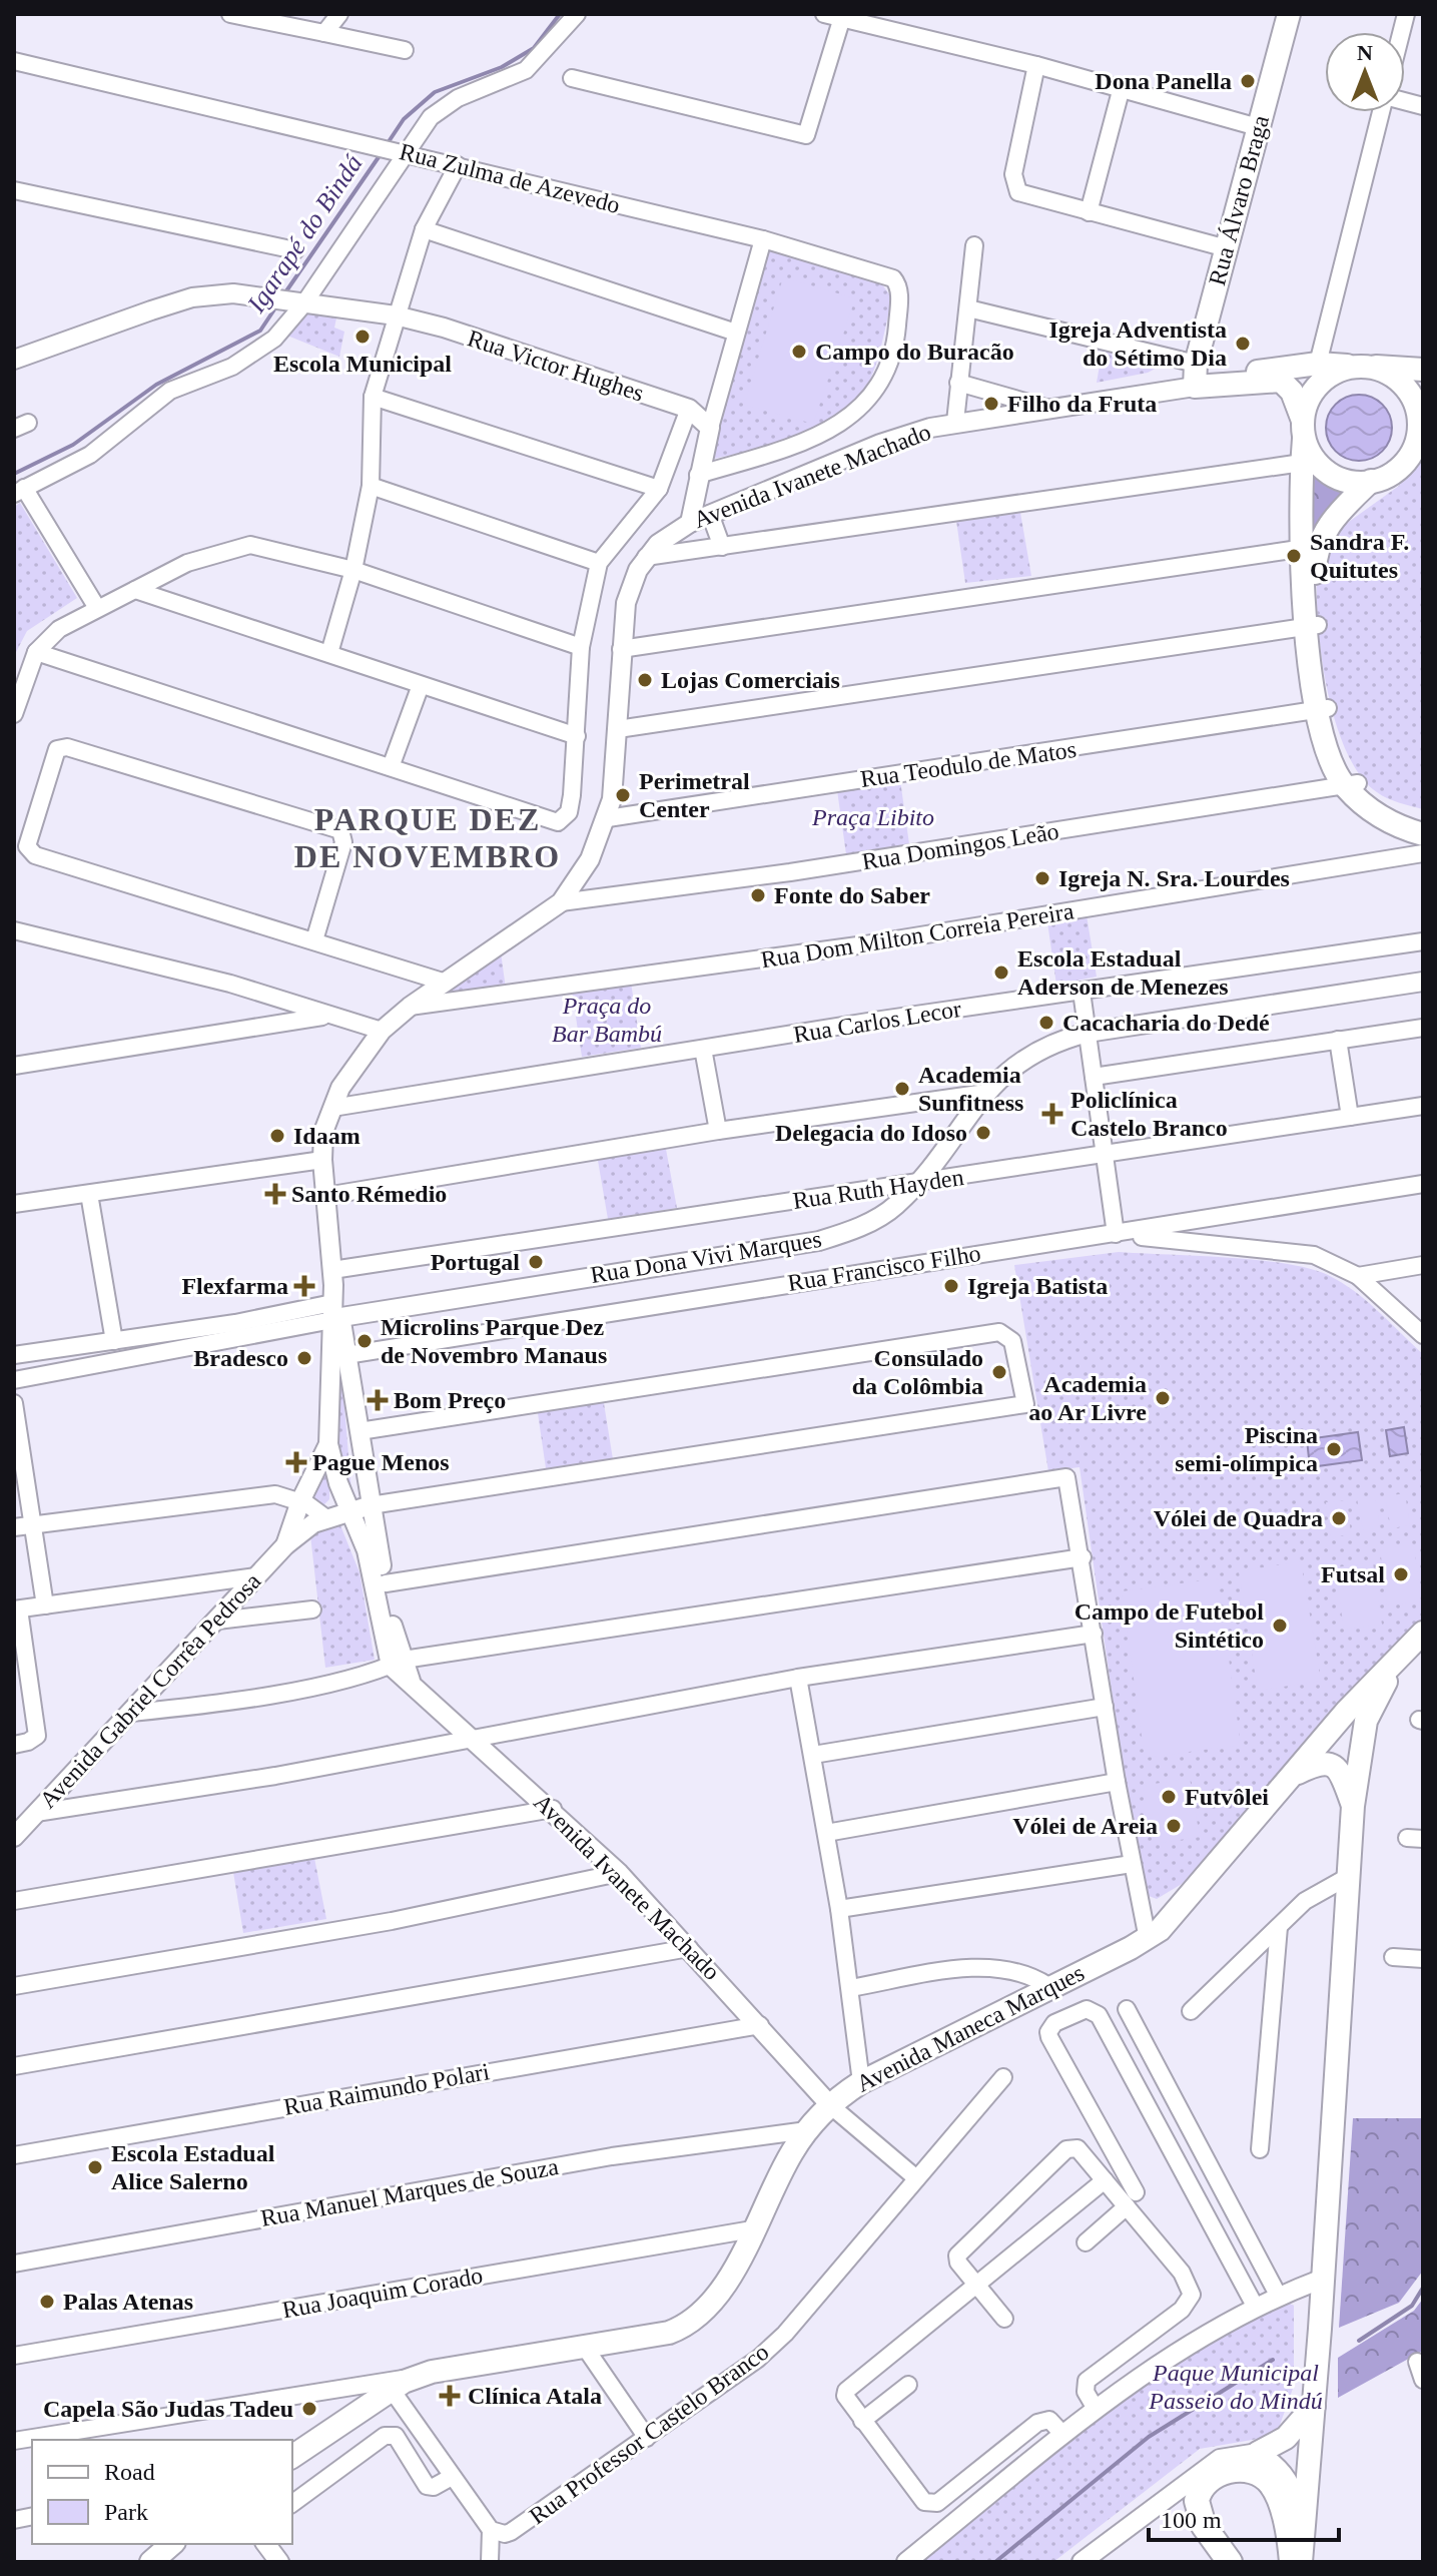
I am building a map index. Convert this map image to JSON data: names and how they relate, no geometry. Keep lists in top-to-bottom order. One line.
{"streets":{"main road":["Rua Álvaro Braga","Avenida Ivanete Machado","Avenida Maneca Marques"],"street":["Rua Zulma de Azevedo","Rua Victor Hughes","Rua Teodulo de Matos","Rua Domingos Leão","Rua Dom Milton Correia Pereira","Rua Carlos Lecor","Rua Ruth Hayden","Rua Dona Vivi Marques","Rua Francisco Filho","Avenida Gabriel Corrêa Pedrosa","Rua Raimundo Polari","Rua Manuel Marques de Souza","Rua Joaquim Corado","Rua Professor Castelo Branco"]},"crossings":[["Rua Álvaro Braga","Avenida Ivanete Machado"],["Avenida Ivanete Machado","Rua Teodulo de Matos"],["Avenida Ivanete Machado","Rua Domingos Leão"],["Avenida Ivanete Machado","Rua Dom Milton Correia Pereira"],["Avenida Ivanete Machado","Rua Carlos Lecor"],["Avenida Ivanete Machado","Rua Ruth Hayden"],["Avenida Ivanete Machado","Rua Dona Vivi Marques"],["Avenida Ivanete Machado","Rua Francisco Filho"],["Avenida Ivanete Machado","Avenida Gabriel Corrêa Pedrosa"],["Avenida Ivanete Machado","Avenida Maneca Marques"],["Avenida Ivanete Machado","Rua Raimundo Polari"],["Rua Ruth Hayden","Rua Dona Vivi Marques"],["Avenida Maneca Marques","Rua Manuel Marques de Souza"],["Avenida Maneca Marques","Rua Joaquim Corado"]],"districts":["PARQUE DEZ DE NOVEMBRO"],"water":["Igarapé do Bindá"],"parks":["Praça Libito","Praça do Bar Bambú","Paque Municipal Passeio do Mindú"],"places":{"other":["Dona Panella","Escola Municipal","Igreja Adventista do Sétimo Dia","Campo do Buracão","Filho da Fruta","Sandra F. Quitutes","Lojas Comerciais","Perimetral Center","Igreja N. Sra. Lourdes","Fonte do Saber","Escola Estadual Aderson de Menezes","Cacacharia do Dedé","Academia Sunfitness","Delegacia do Idoso","Idaam","Portugal","Igreja Batista","Microlins Parque Dez de Novembro Manaus","Bradesco","Consulado da Colômbia","Academia ao Ar Livre","Piscina semi-olímpica","Vólei de Quadra","Futsal","Campo de Futebol Sintético","Futvôlei","Vólei de Areia","Escola Estadual Alice Salerno","Palas Atenas","Capela São Judas Tadeu"],"health":["Policlínica Castelo Branco","Santo Rémedio","Flexfarma","Bom Preço","Pague Menos","Clínica Atala"]},"legend":["Road","Park"],"scale_bar":"100 m","north":"top"}
